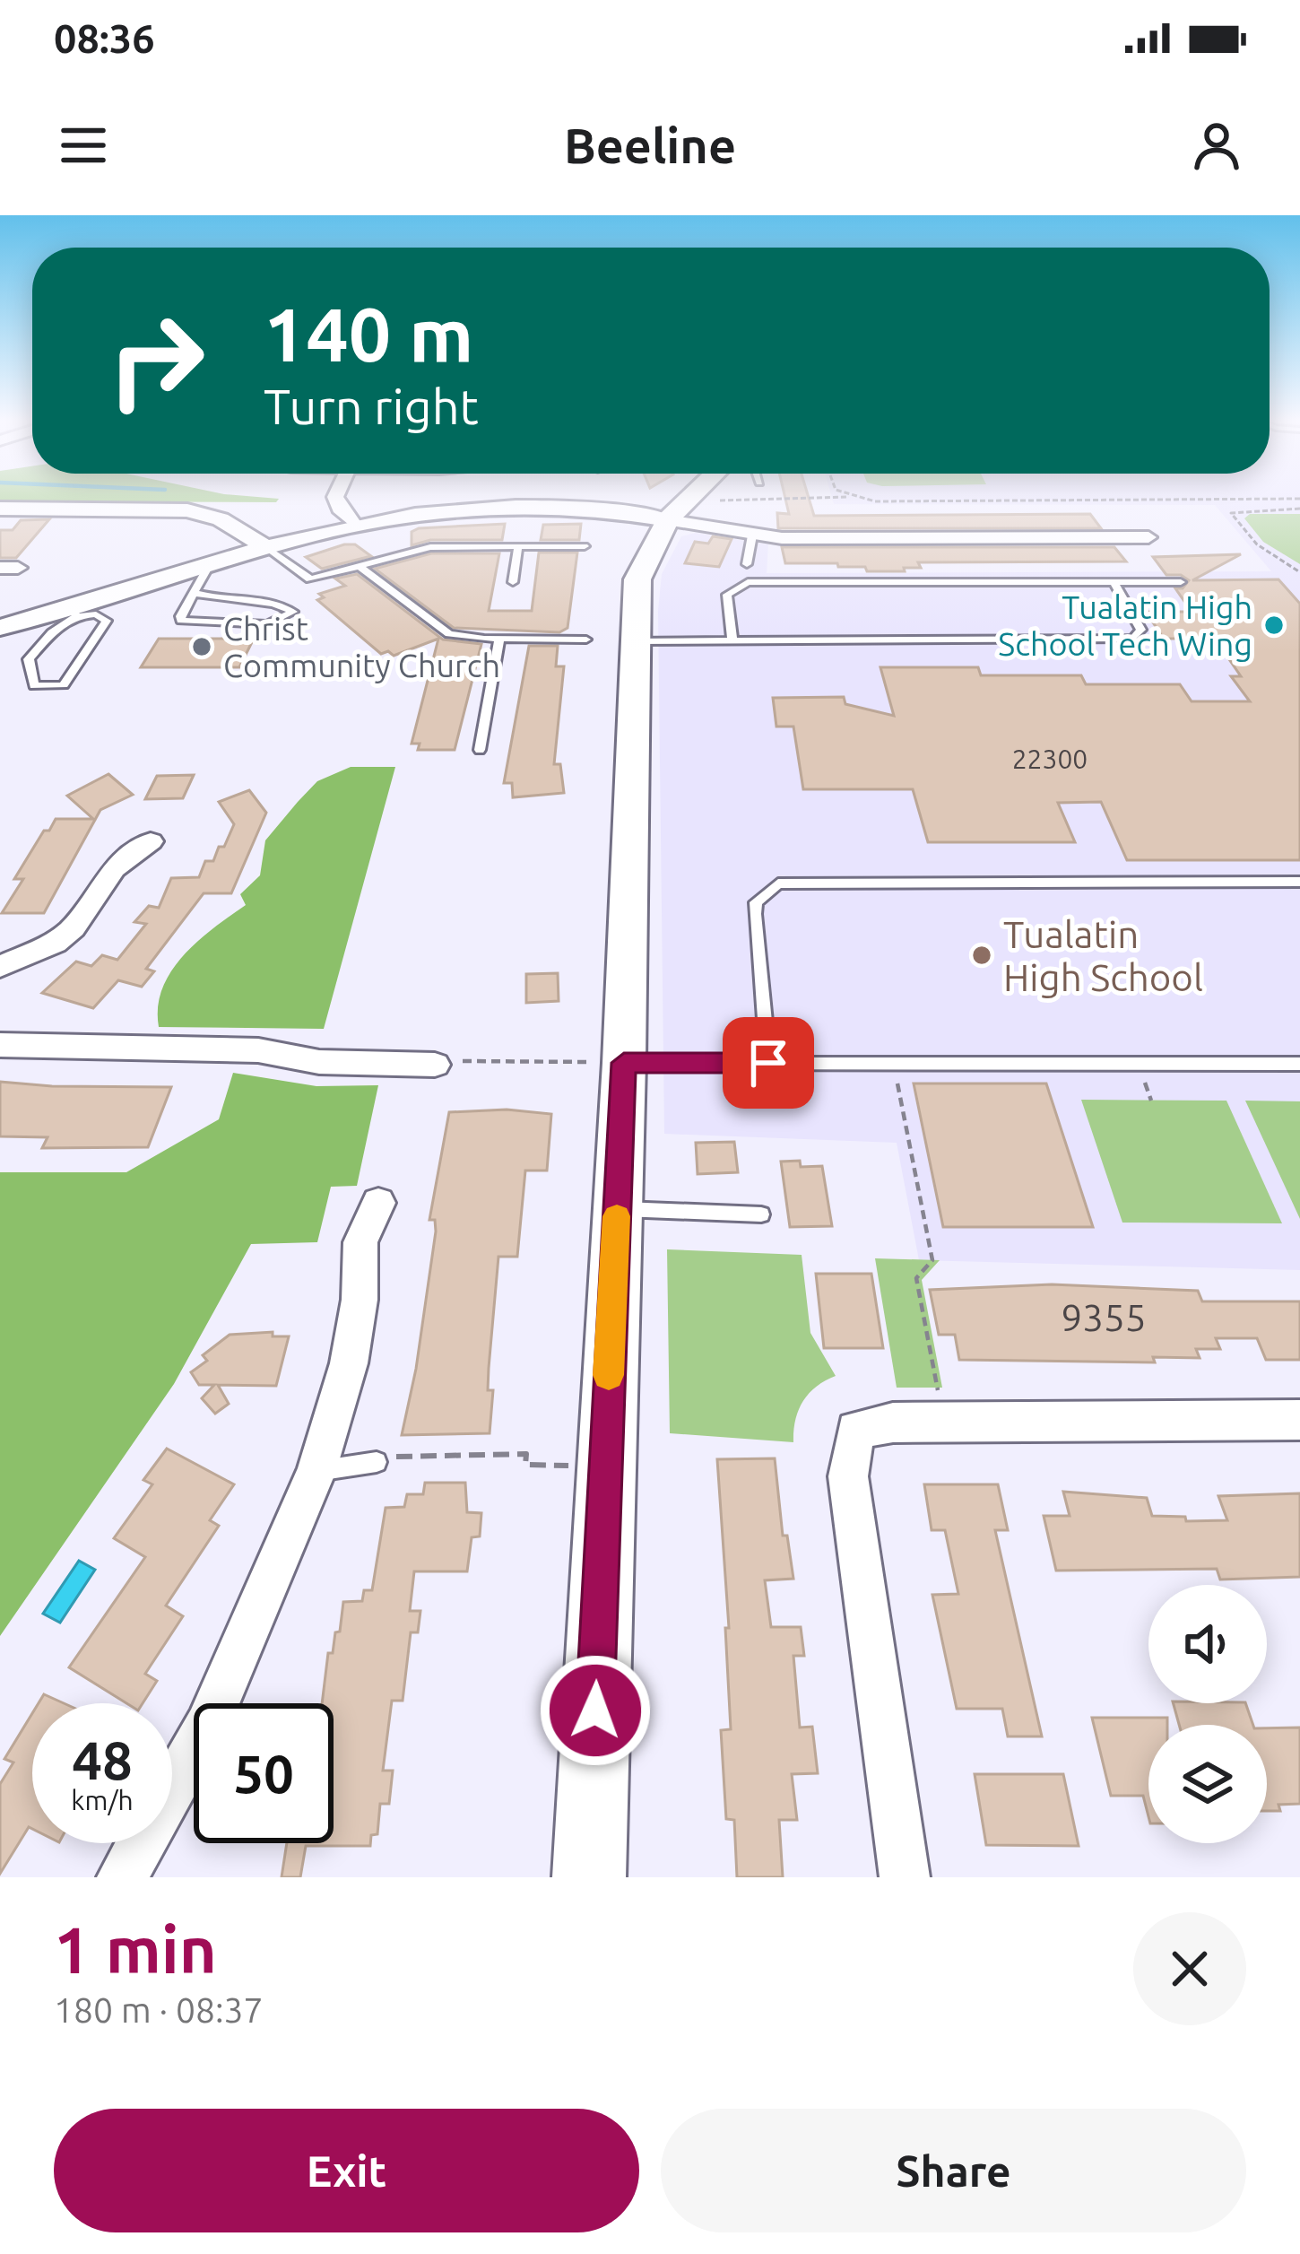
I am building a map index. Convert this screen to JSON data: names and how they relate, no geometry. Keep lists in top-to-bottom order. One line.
{"places":["Tualatin High School Tech Wing","Christ Community Church","Tualatin High School"],"house_numbers":["22300","9355"],"page":{"status":"08:36","header":"Beeline","turn":["140 m","Turn right"],"speed":"48 km/h","limit":"50","heading":["1 min","180 m · 08:37"],"buttons":["Exit","Share"]}}
